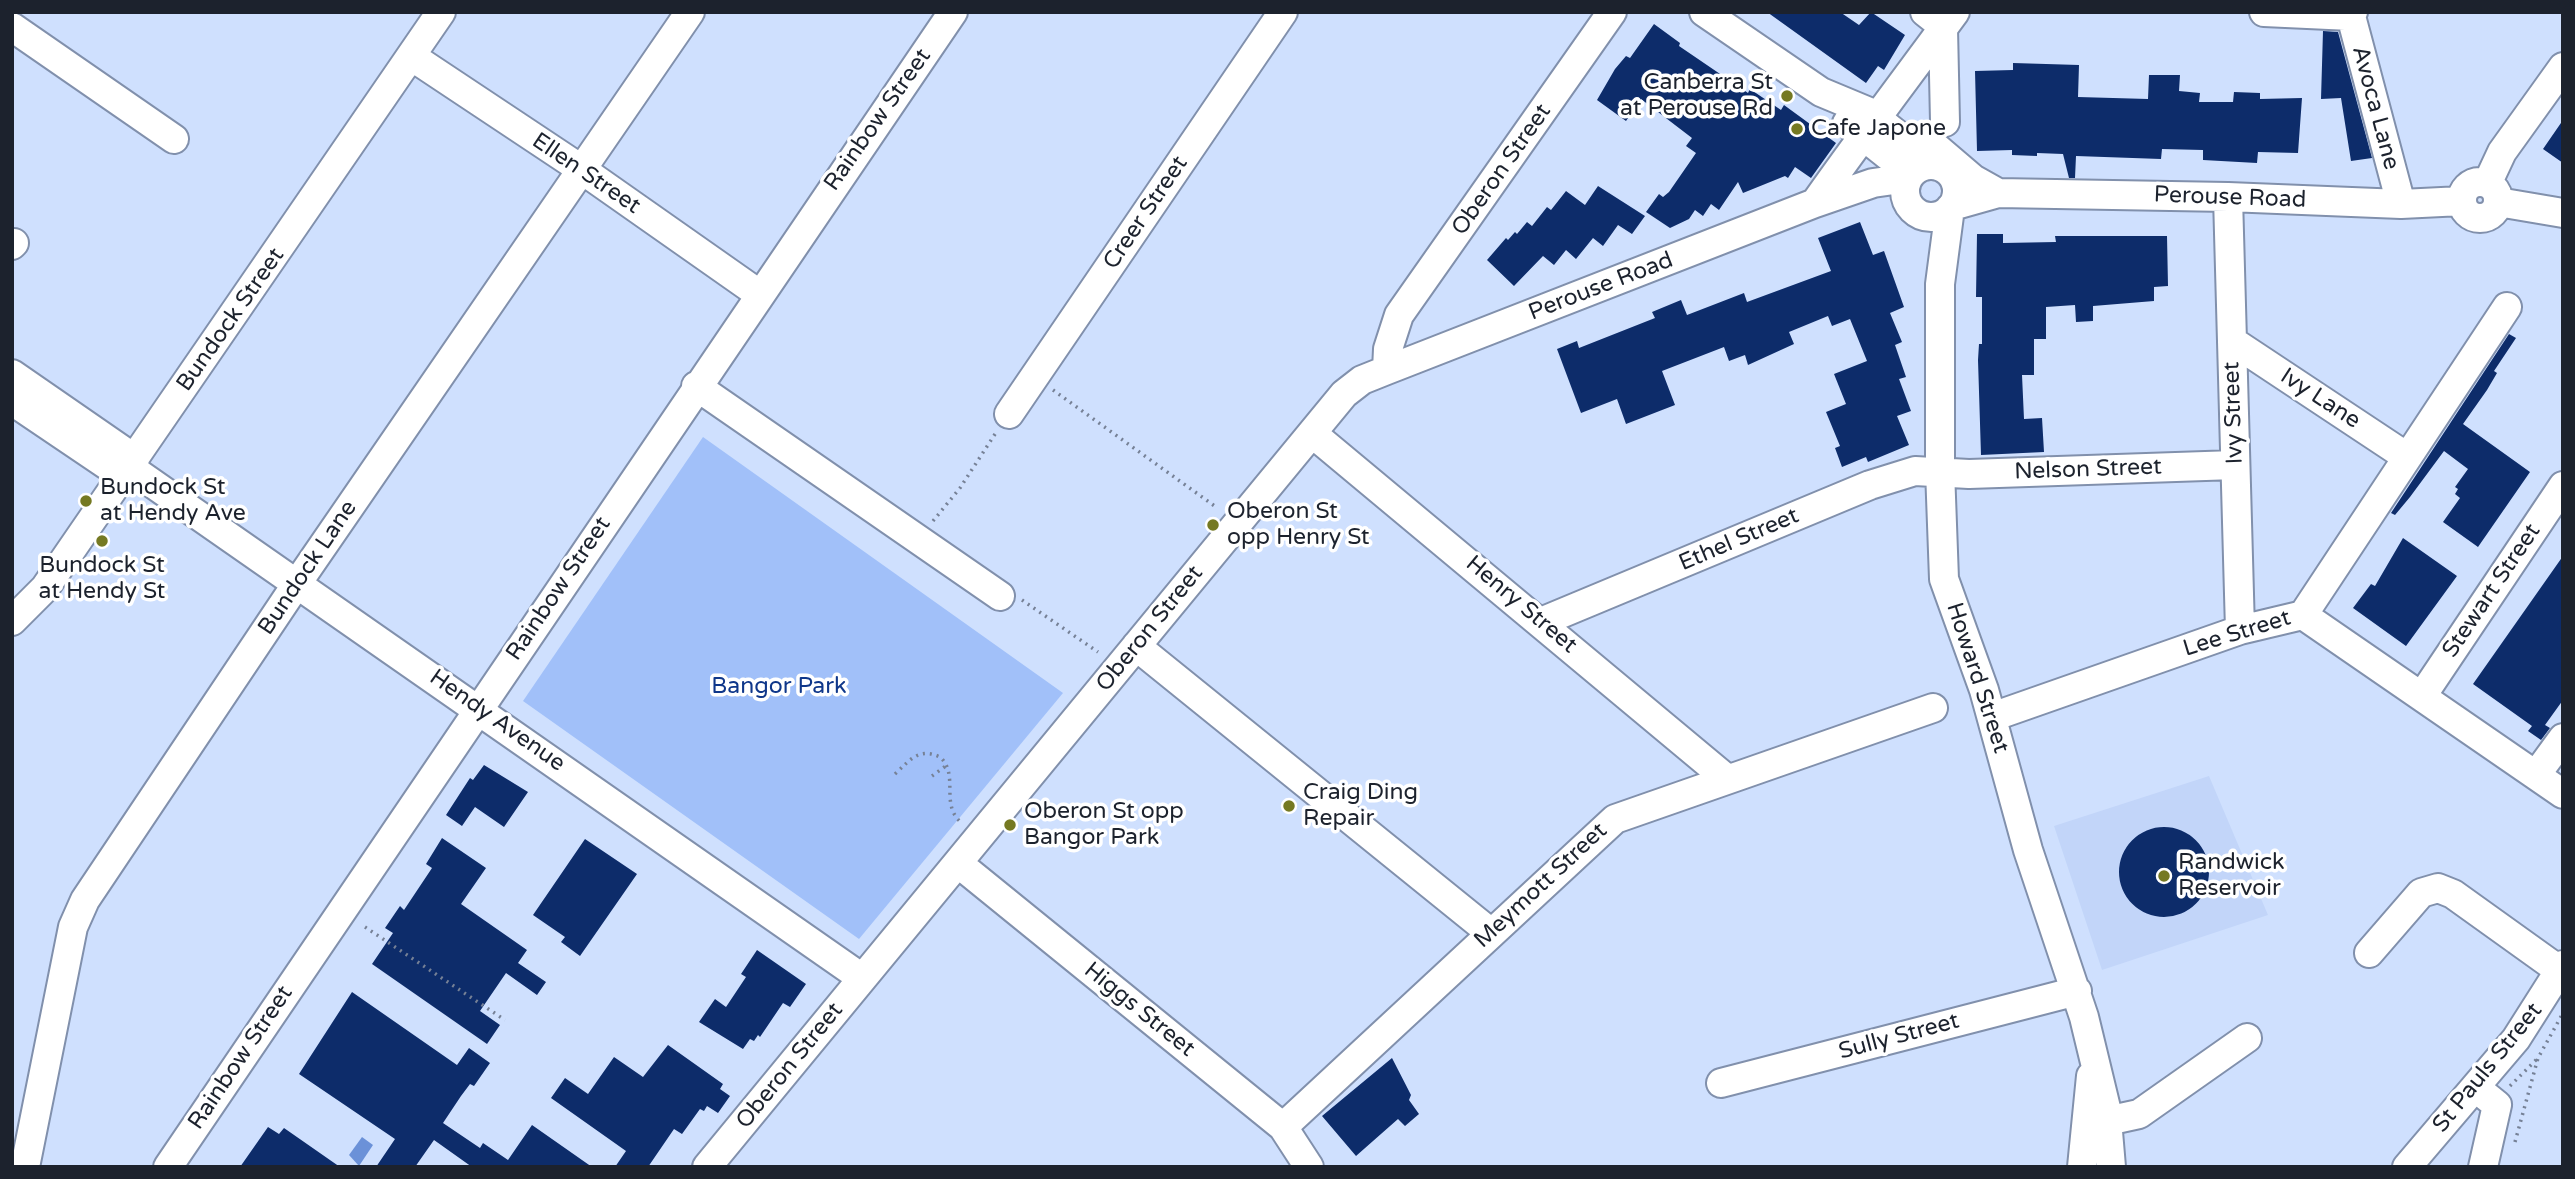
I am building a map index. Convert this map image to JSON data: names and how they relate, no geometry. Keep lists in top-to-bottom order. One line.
{"streets":{"street":["Avoca Lane","Rainbow Street","Oberon Street","Ellen Street","Perouse Road","Creer Street","Bundock Street","Ivy Lane","Ivy Street","Nelson Street","Ethel Street","Bundock Lane","Stewart Street","Henry Street","Lee Street","Howard Street","Hendy Avenue","Meymott Street","Higgs Street","Sully Street","St Pauls Street"]},"crossings":[["Avoca Lane","Perouse Road"],["Rainbow Street","Ellen Street"],["Rainbow Street","Hendy Avenue"],["Oberon Street","Perouse Road"],["Oberon Street","Henry Street"],["Oberon Street","Hendy Avenue"],["Oberon Street","Higgs Street"],["Ellen Street","Bundock Street"],["Ellen Street","Bundock Lane"],["Perouse Road","Ivy Street"],["Perouse Road","Howard Street"],["Bundock Street","Hendy Avenue"],["Ivy Lane","Ivy Street"],["Ivy Street","Nelson Street"],["Ivy Street","Lee Street"],["Nelson Street","Ethel Street"],["Nelson Street","Howard Street"],["Ethel Street","Henry Street"],["Ethel Street","Howard Street"],["Bundock Lane","Hendy Avenue"],["Stewart Street","Lee Street"],["Henry Street","Meymott Street"],["Lee Street","Howard Street"],["Howard Street","Sully Street"],["Meymott Street","Higgs Street"]],"parks":["Bangor Park"],"places":["Canberra St at Perouse Rd","Cafe Japone","Bundock St at Hendy Ave","Oberon St opp Henry St","Bundock St at Hendy St","Craig Ding Repair","Oberon St opp Bangor Park","Randwick Reservoir"]}
